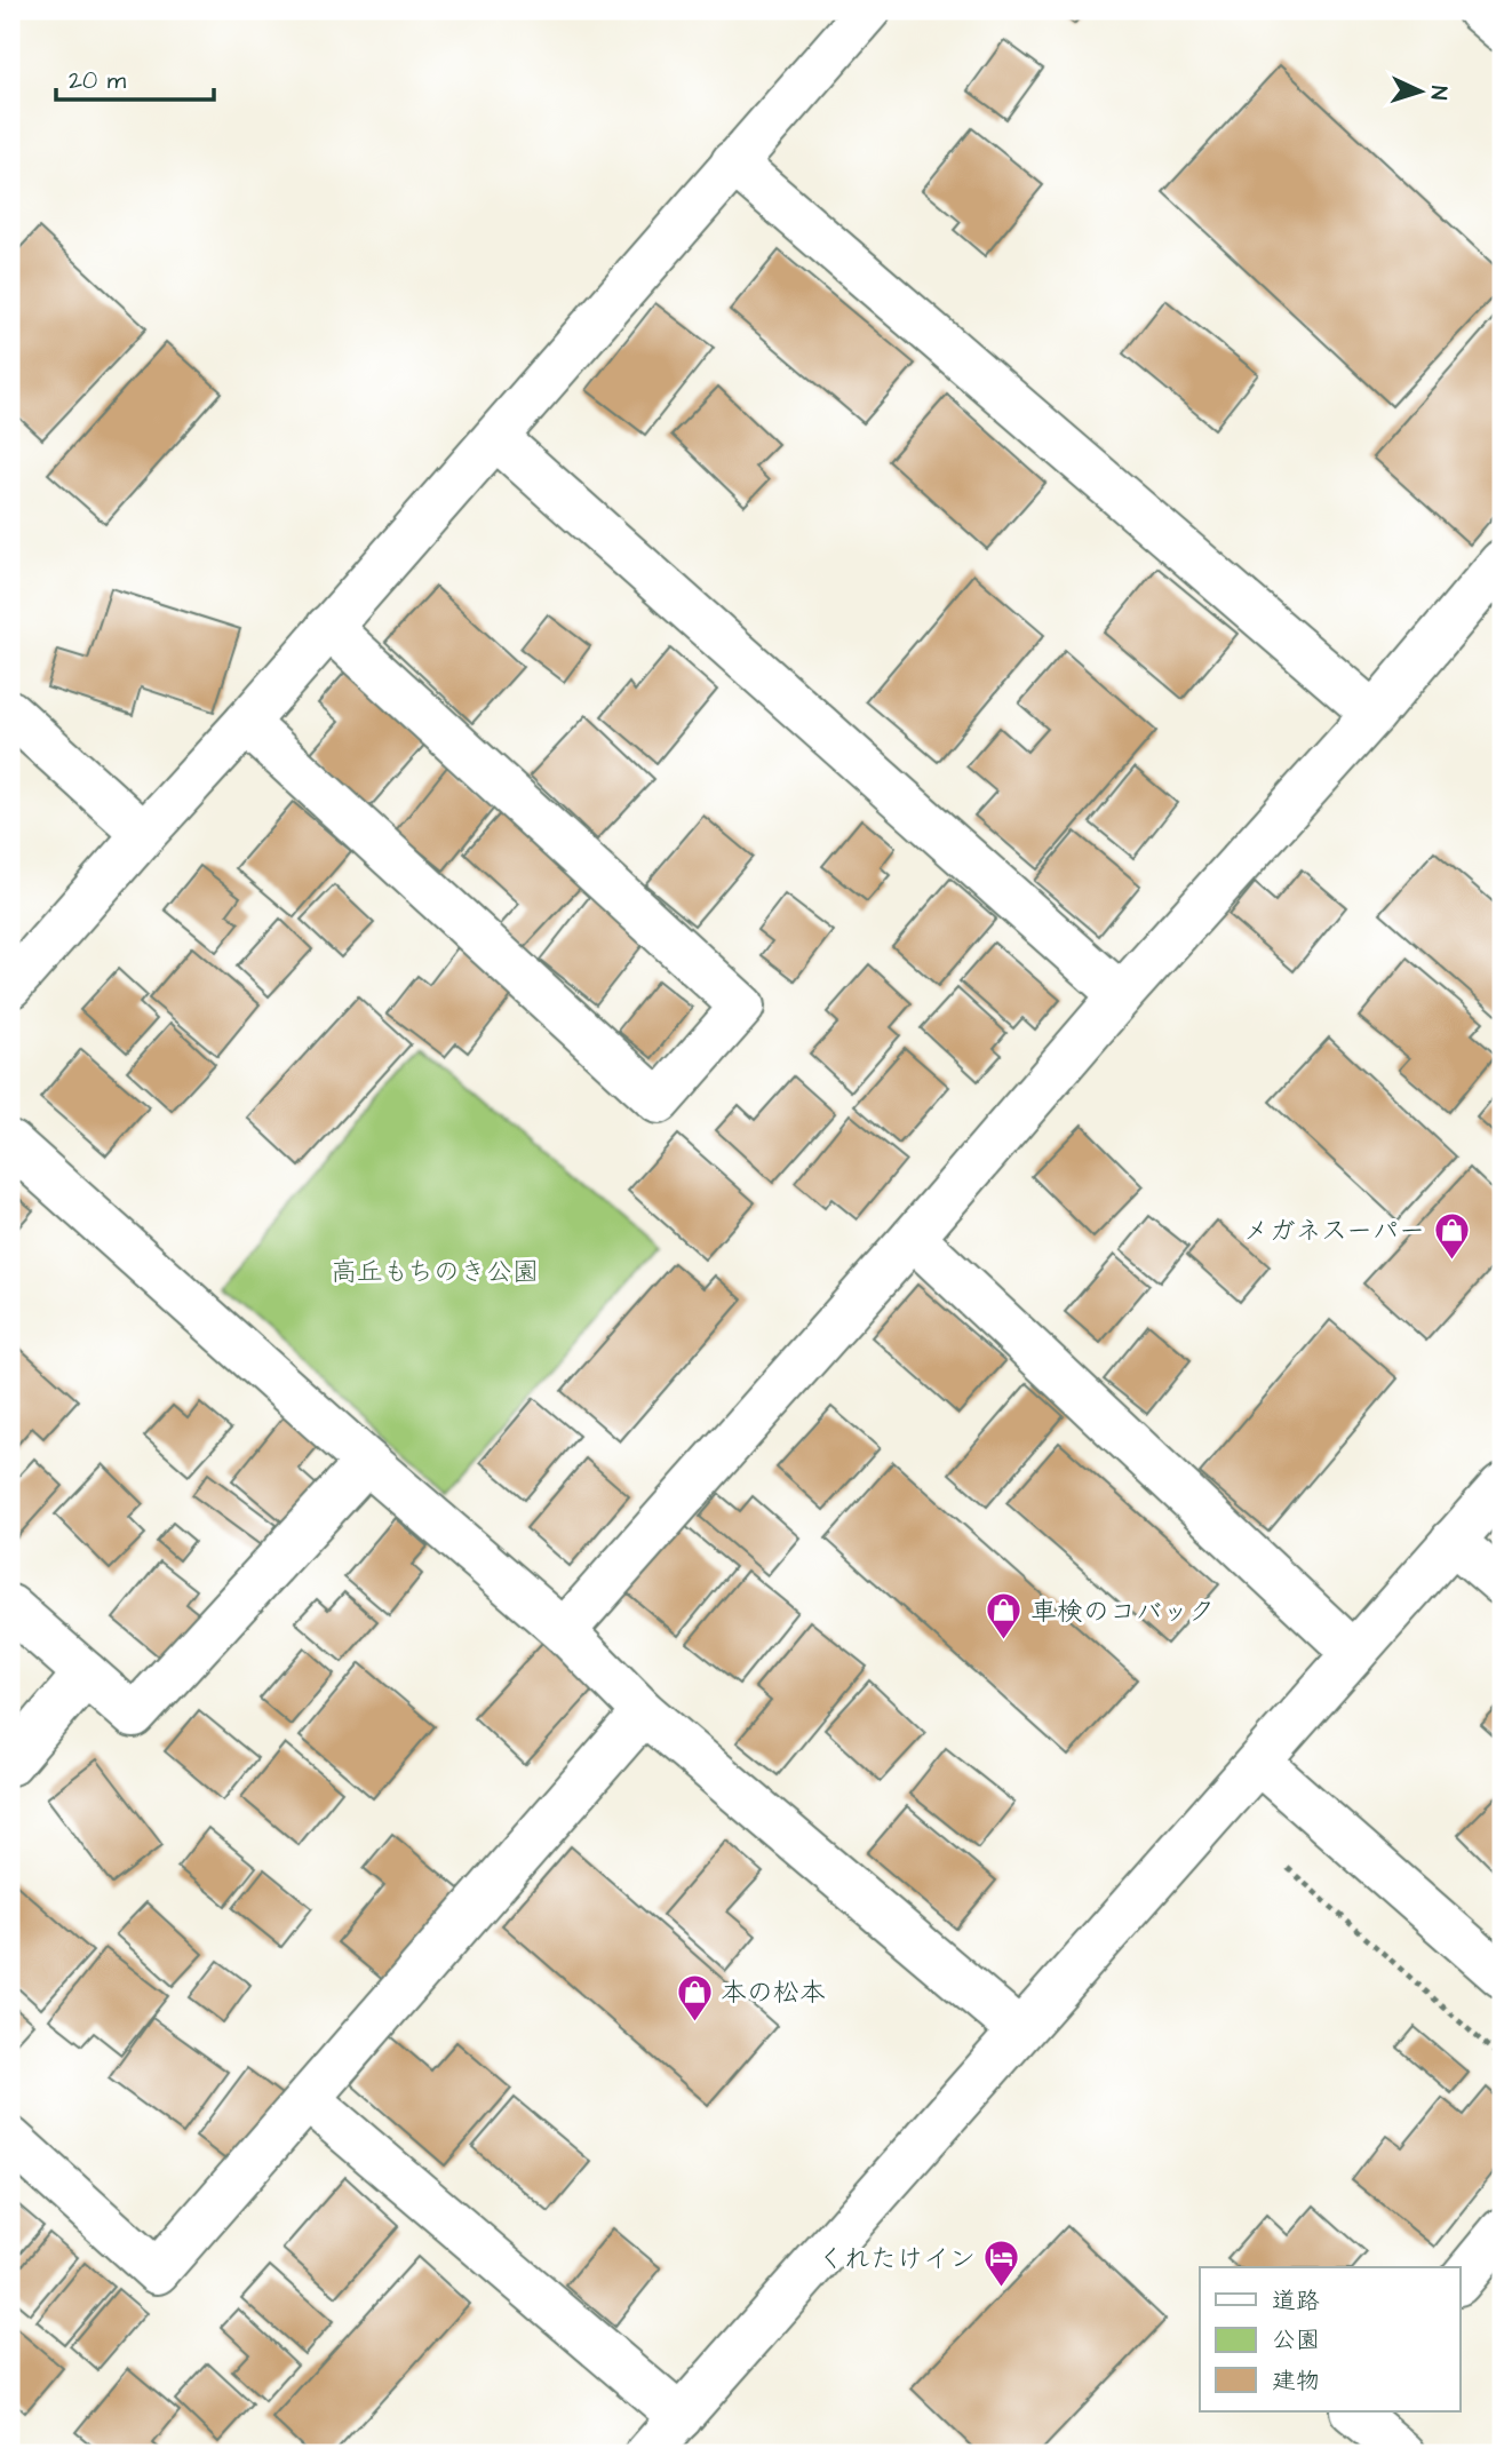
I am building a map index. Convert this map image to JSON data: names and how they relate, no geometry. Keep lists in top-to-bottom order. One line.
{"parks":["高丘もちのき公園"],"places":{"shop":["メガネスーパー","車検のコバック","本の松本"],"hotel":["くれたけイン"]},"legend":["道路","公園","建物"],"scale_bar":"20 m","north":"right"}
